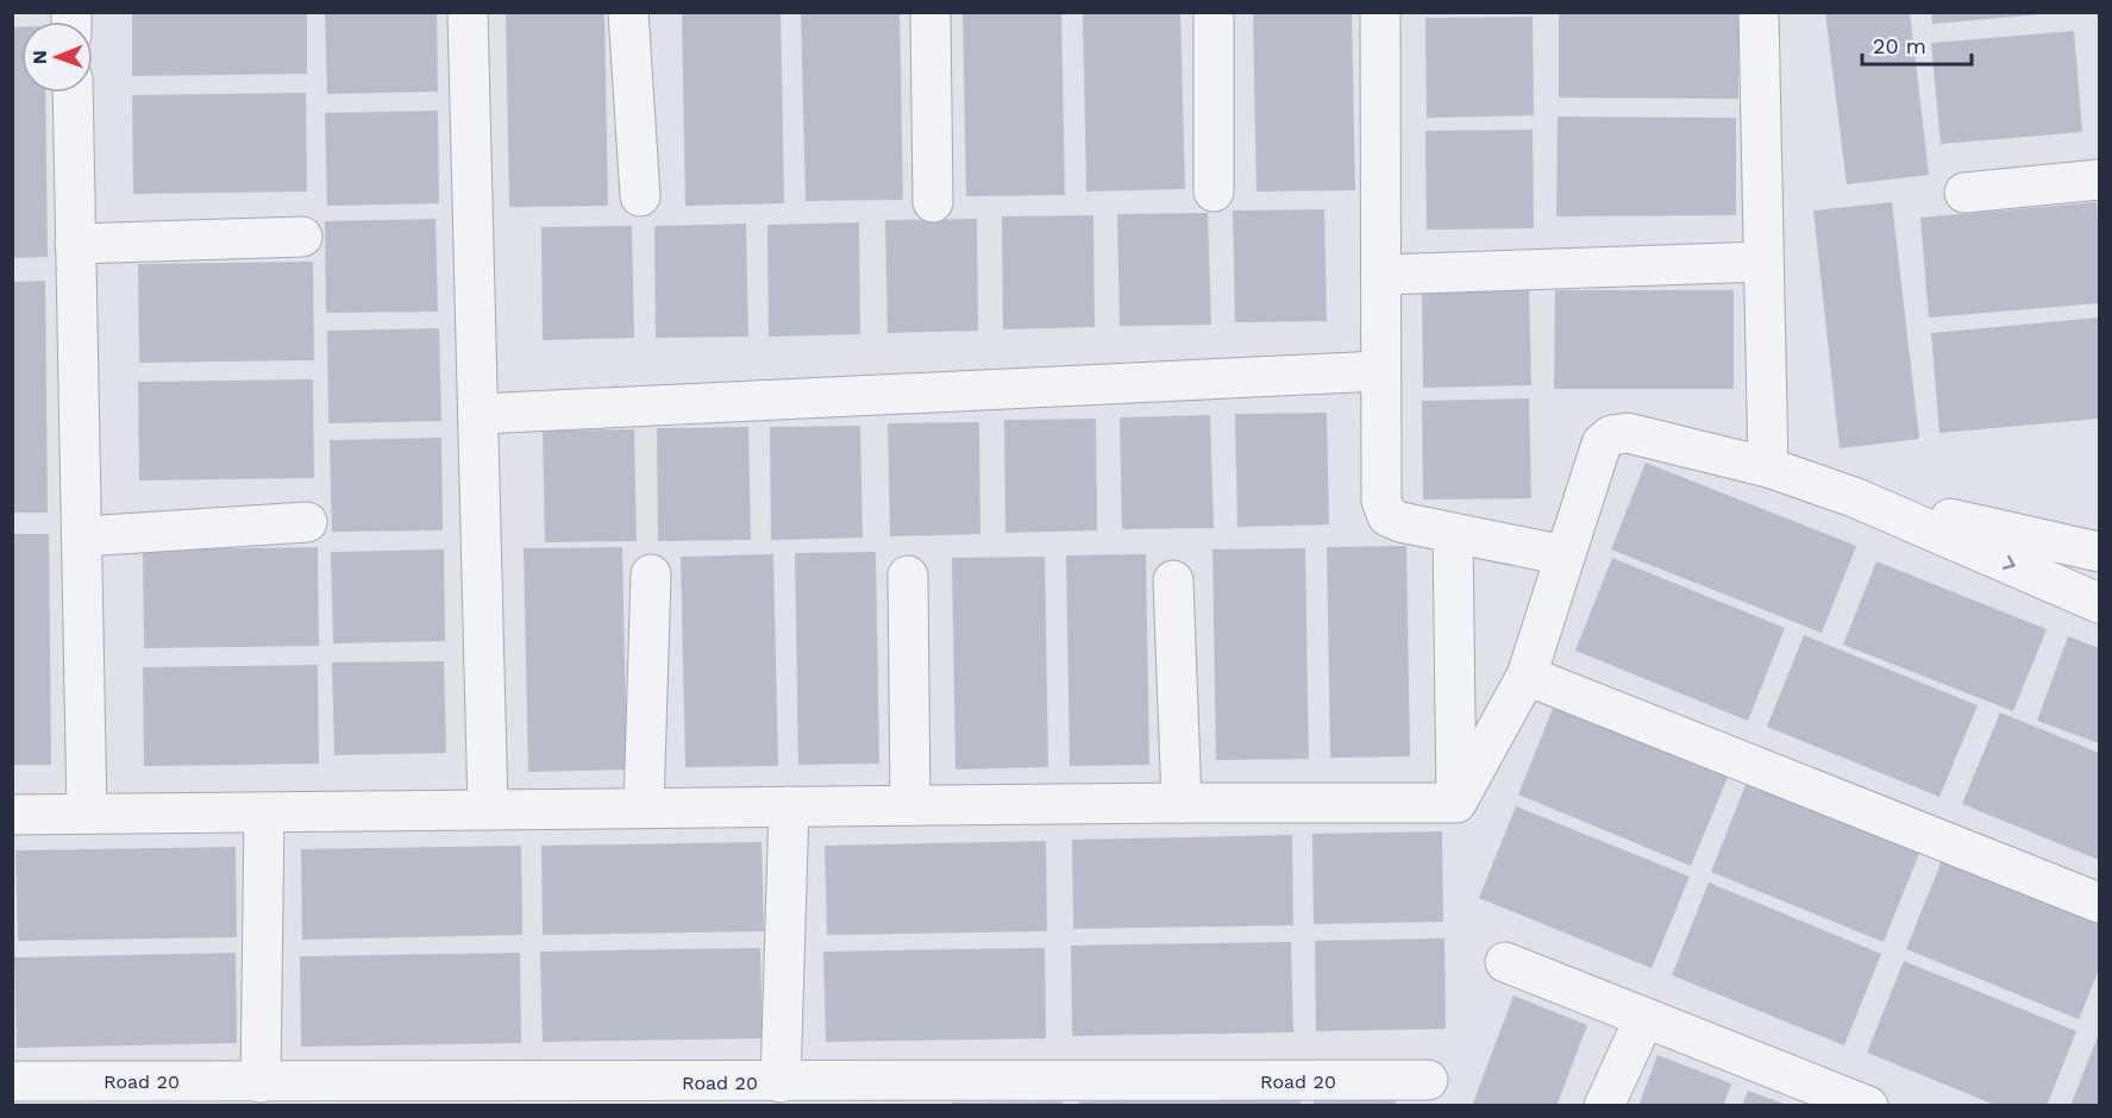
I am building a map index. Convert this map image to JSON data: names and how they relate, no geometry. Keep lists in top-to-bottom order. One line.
{"streets":{"street":["Road 20"]},"scale_bar":"20 m","north":"left"}
